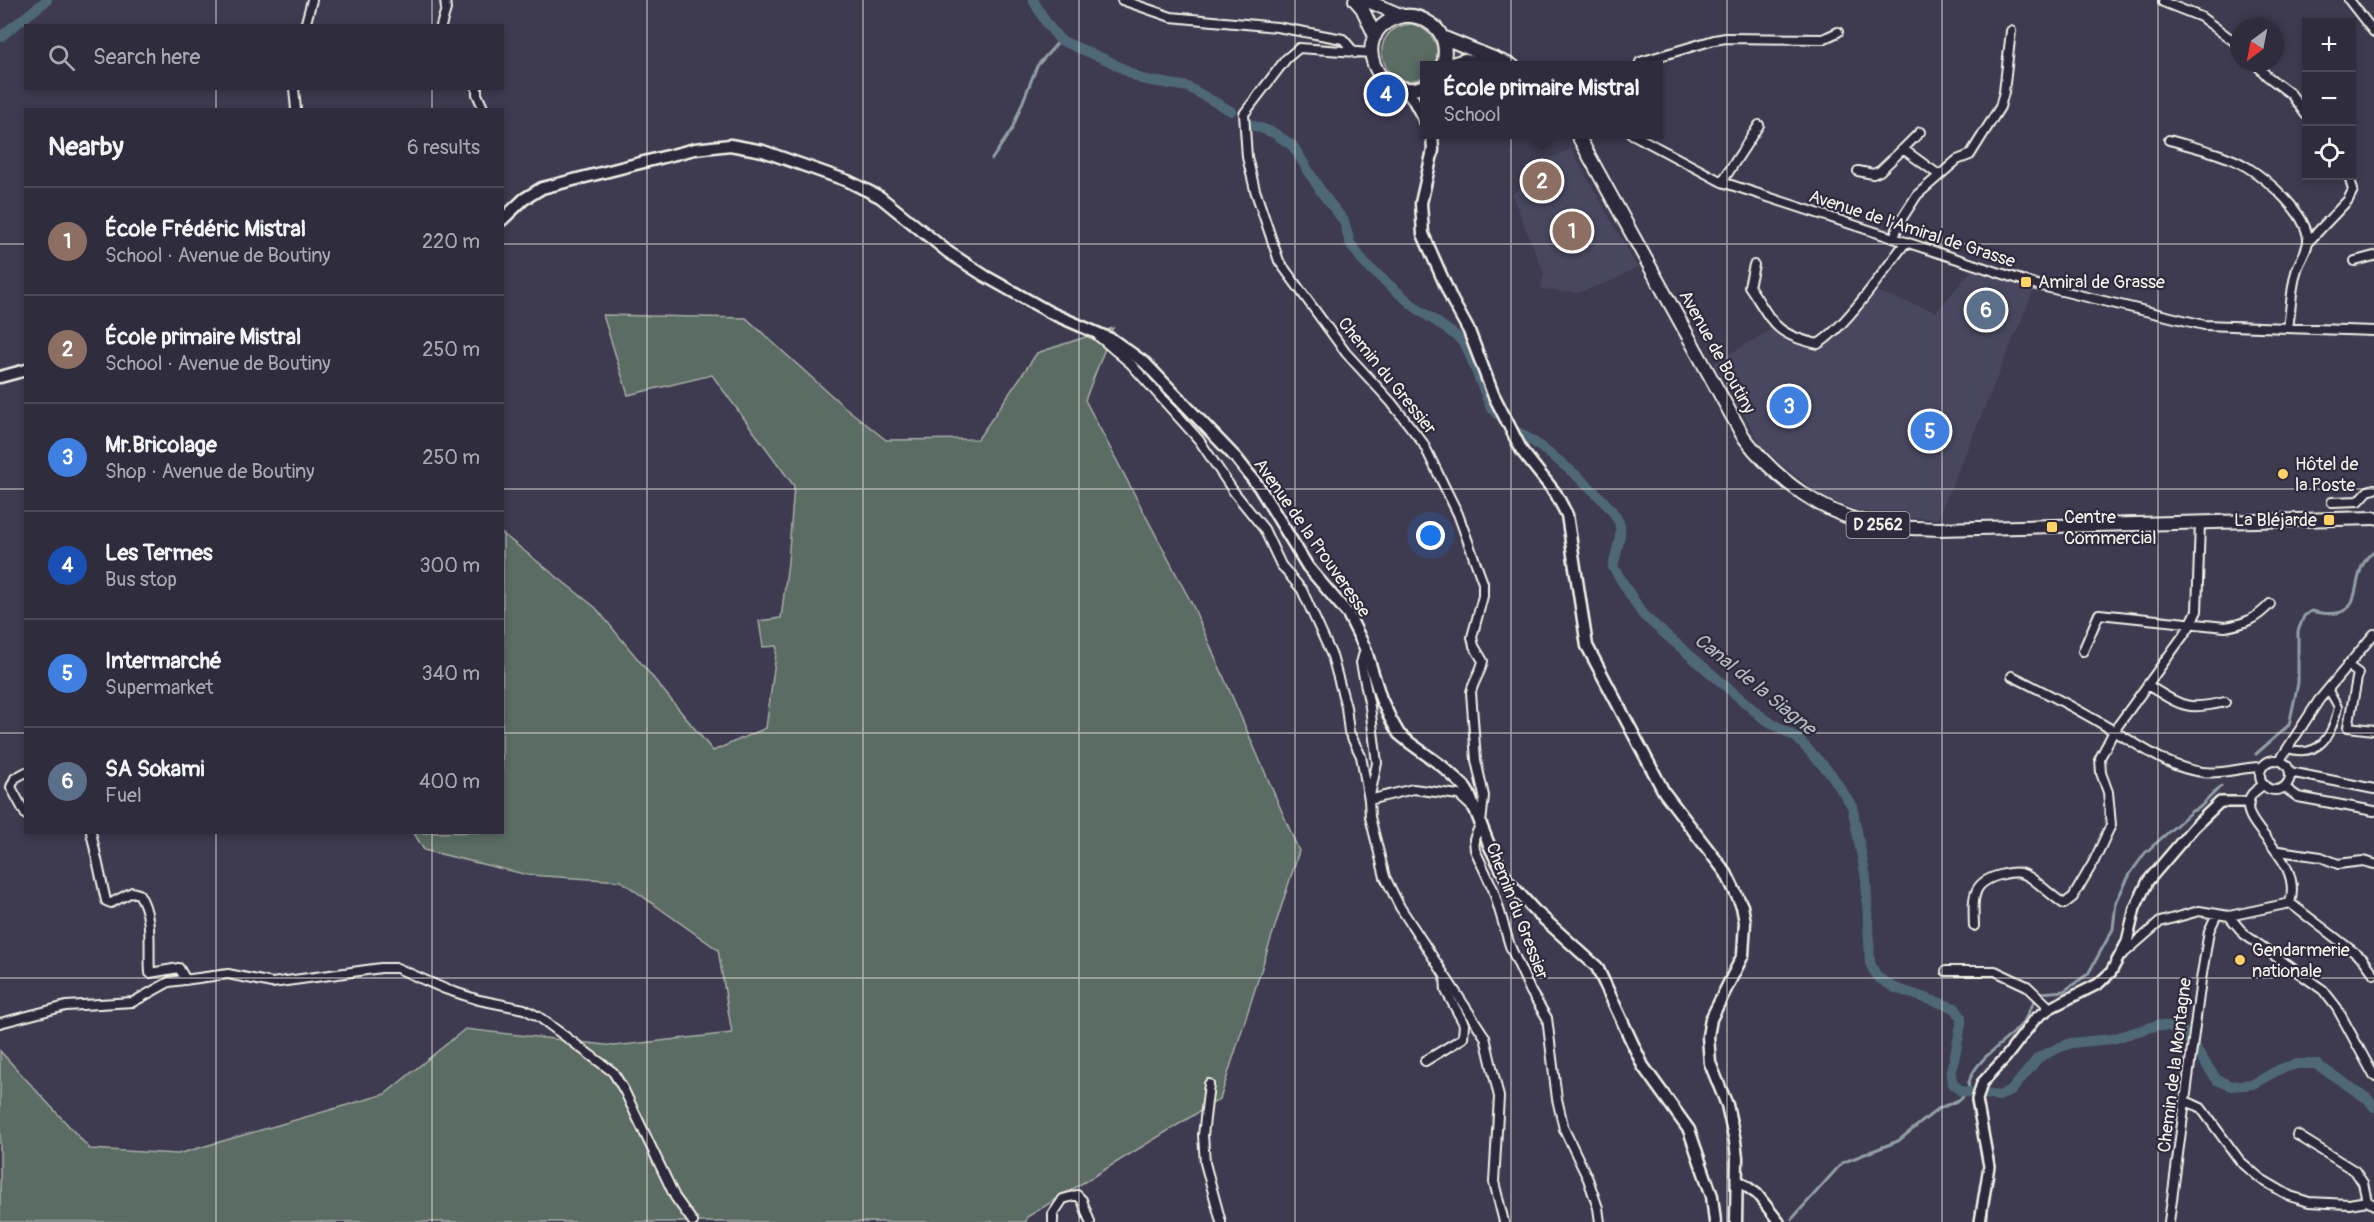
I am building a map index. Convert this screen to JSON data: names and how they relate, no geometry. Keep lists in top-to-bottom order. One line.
{"streets":{"main road":["Avenue de Boutiny","D 2562","Avenue de la Prouveresse"],"street":["Avenue de l'Amiral de Grasse","Chemin du Gressier","Chemin de la Montagne"]},"crossings":[["Chemin du Gressier","Avenue de la Prouveresse"]],"water":["Canal de la Siagne"],"places":{"transit":["Amiral de Grasse","La Bléjarde","Centre Commercial"],"other":["Hôtel de la Poste","Gendarmerie nationale"]},"north":"bottom left","page":{"map_buttons":["+","−"],"search":"Search here","popup":["École primaire Mistral","School"],"pins":["4","2","1","6","3","5"],"heading":["Nearby","6 results"],"list":[{"mark":"1","name":"École Frédéric Mistral","note":"School · Avenue de Boutiny","value":"220 m"},{"mark":"2","name":"École primaire Mistral","note":"School · Avenue de Boutiny","value":"250 m"},{"mark":"3","name":"Mr.Bricolage","note":"Shop · Avenue de Boutiny","value":"250 m"},{"mark":"4","name":"Les Termes","note":"Bus stop","value":"300 m"},{"mark":"5","name":"Intermarché","note":"Supermarket","value":"340 m"},{"mark":"6","name":"SA Sokami","note":"Fuel","value":"400 m"}]}}
